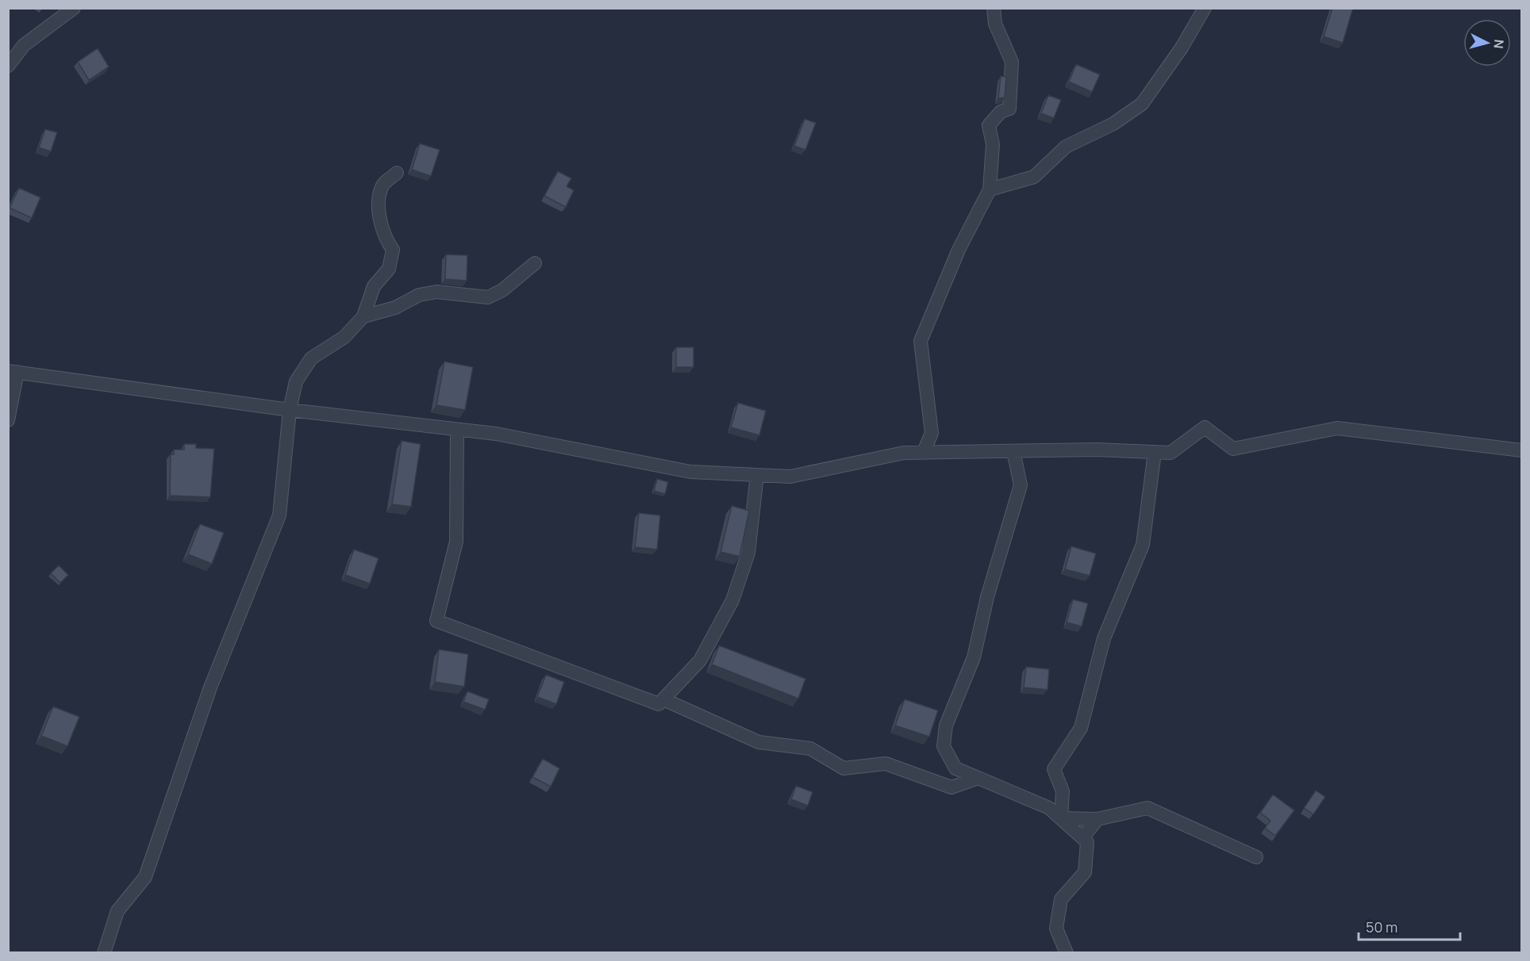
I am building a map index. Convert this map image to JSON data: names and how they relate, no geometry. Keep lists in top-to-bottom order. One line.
{"scale_bar":"50 m","north":"right"}
